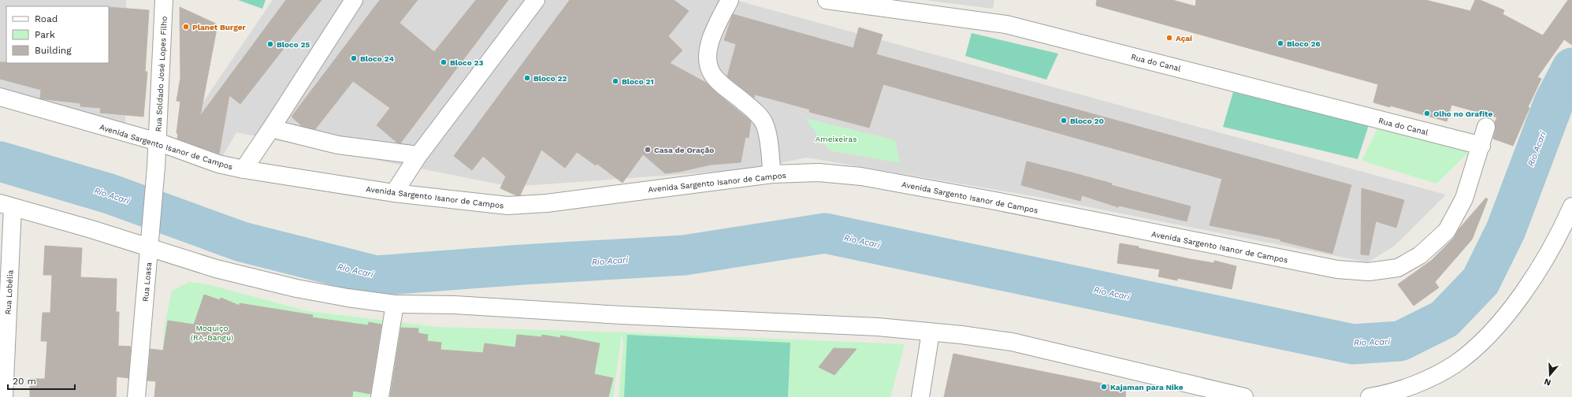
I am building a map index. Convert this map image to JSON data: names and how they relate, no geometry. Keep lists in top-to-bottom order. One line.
{"streets":{"street":["Rua do Canal","Rua Soldado José Lopes Filho","Avenida Sargento Isanor de Campos","Rua Loasa","Rua Lobélia"]},"crossings":[["Rua do Canal","Avenida Sargento Isanor de Campos"],["Rua Soldado José Lopes Filho","Avenida Sargento Isanor de Campos"],["Rua Soldado José Lopes Filho","Rua Loasa"]],"water":["Rio Acari"],"parks":["Ameixeiras","Moquiço (RA-Bangu)"],"places":["Planet Burger","Açaí","Bloco 26","Bloco 25","Bloco 24","Bloco 23","Bloco 22","Bloco 21","Olho no Grafite","Bloco 20","Casa de Oração","Kajaman para Nike"],"legend":["Road","Park","Building"],"scale_bar":"20 m","north":"bottom"}
